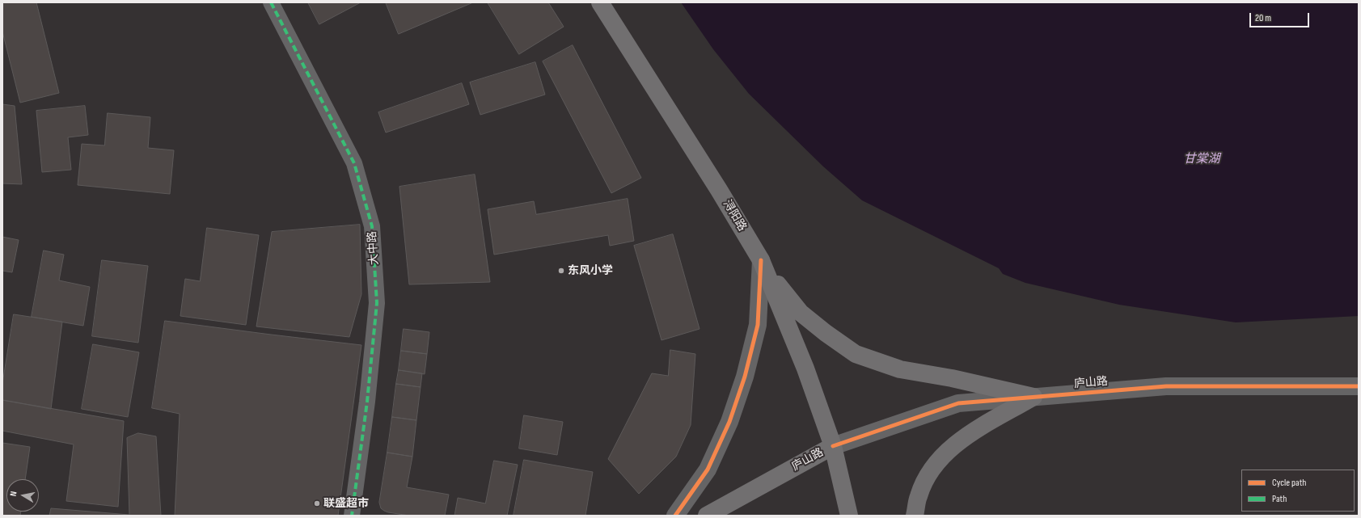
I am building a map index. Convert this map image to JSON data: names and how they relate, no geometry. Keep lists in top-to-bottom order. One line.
{"streets":{"main road":["浔阳路","庐山路"],"street":["大中路"]},"crossings":[["浔阳路","庐山路"]],"water":["甘棠湖"],"places":["东风小学","联盛超市"],"legend":["Cycle path","Path"],"scale_bar":"20 m","north":"left"}
